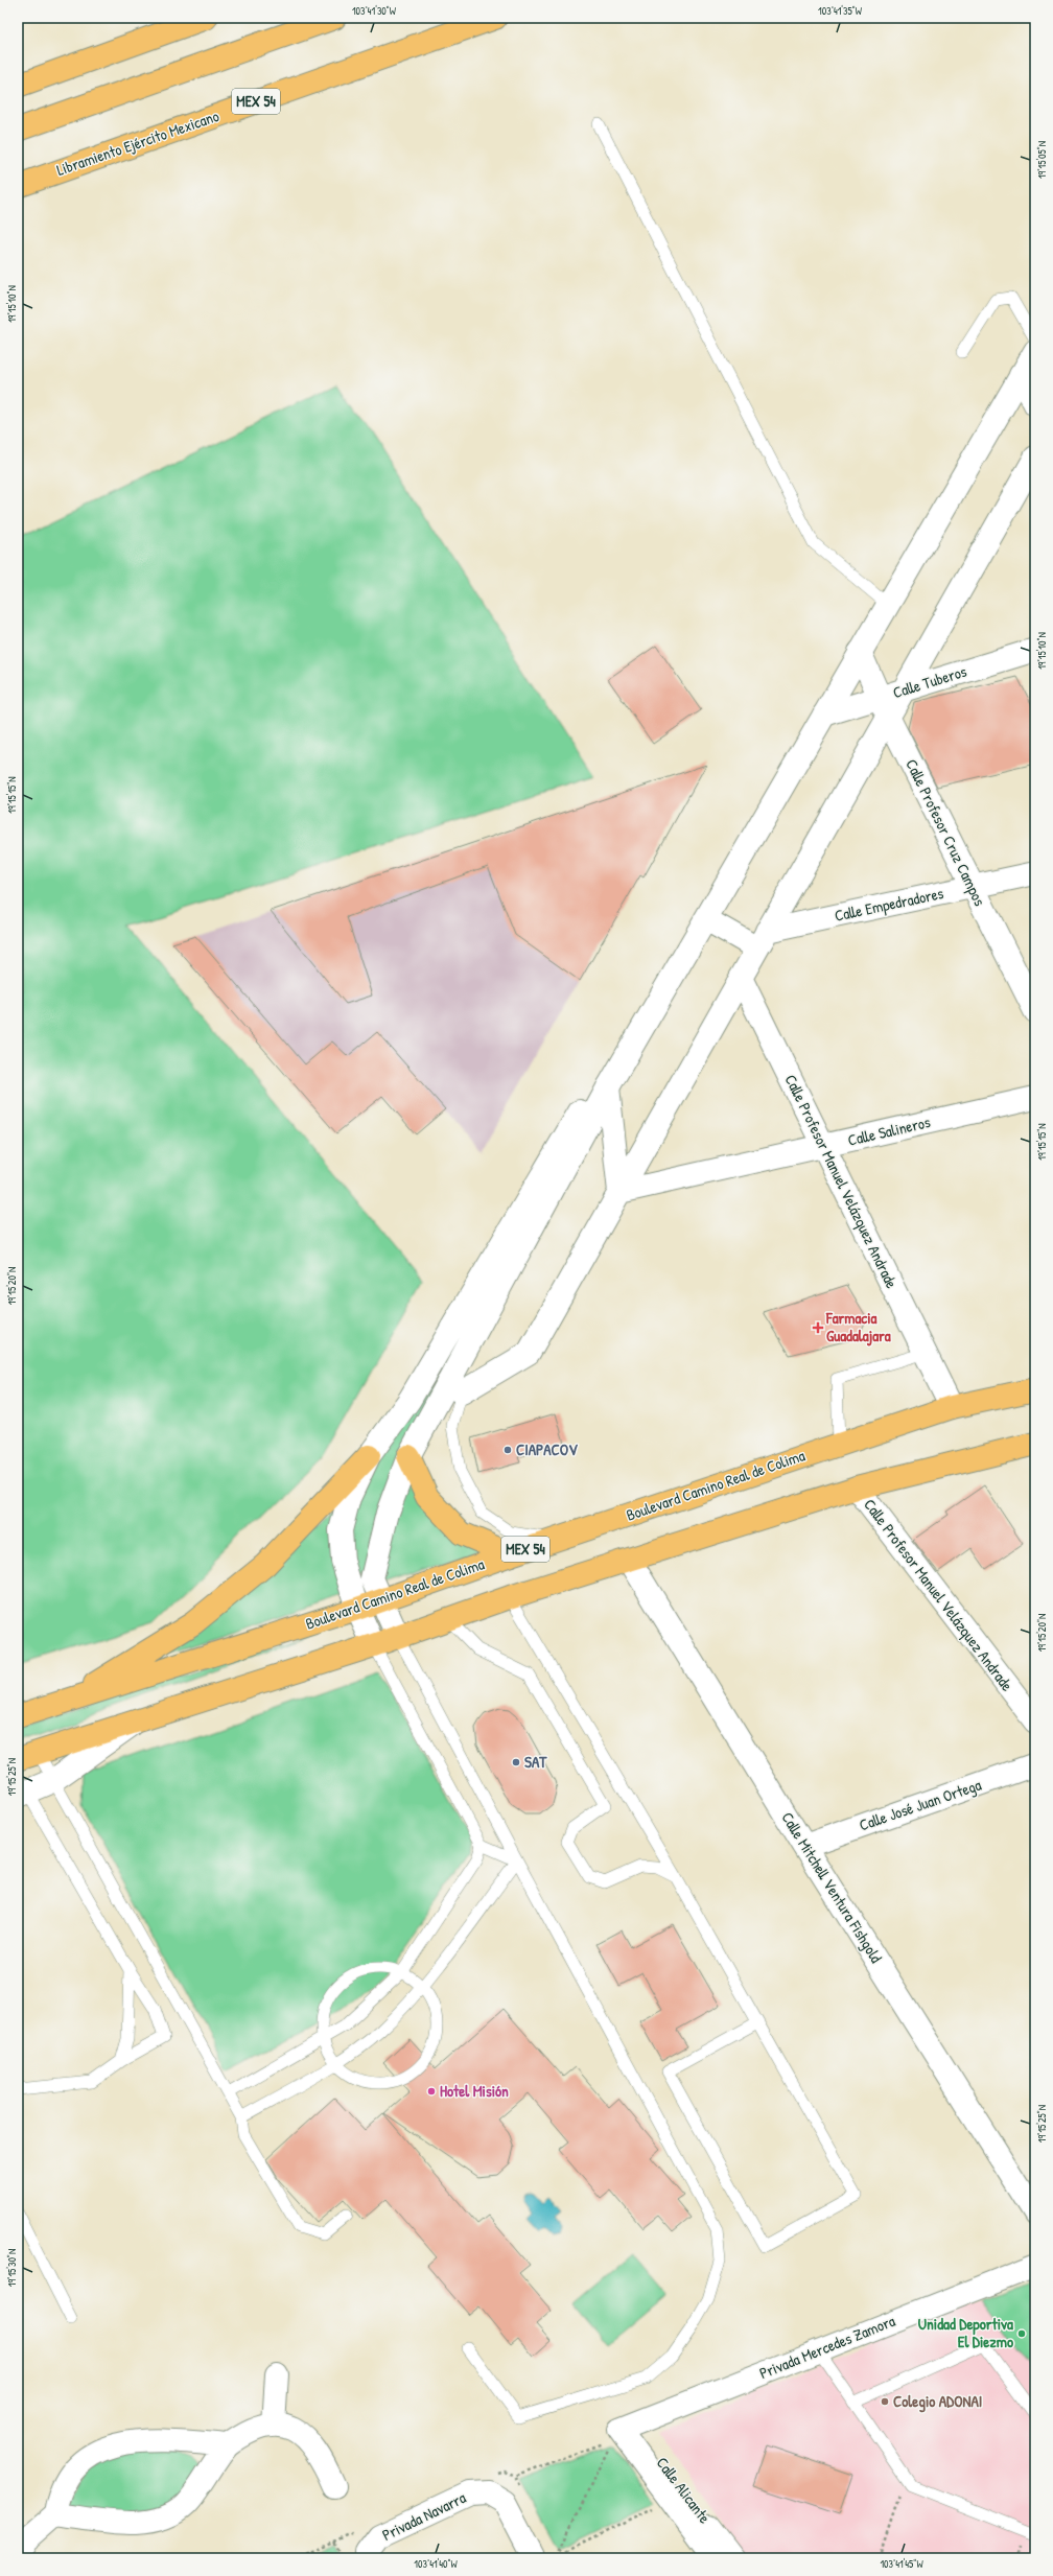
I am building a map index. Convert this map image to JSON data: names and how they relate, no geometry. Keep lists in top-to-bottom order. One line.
{"streets":{"main road":["MEX 54","Libramiento Ejército Mexicano","Boulevard Camino Real de Colima"],"street":["Calle Tuberos","Calle Profesor Cruz Campos","Calle Empedradores","Calle Salineros","Calle Profesor Manuel Velázquez Andrade","Calle José Juan Ortega","Calle Mitchell Ventura Fishgold","Privada Mercedes Zamora","Calle Alicante","Privada Navarra"]},"crossings":[["MEX 54","Calle Profesor Manuel Velázquez Andrade"],["MEX 54","Calle Mitchell Ventura Fishgold"],["Calle Tuberos","Calle Profesor Cruz Campos"],["Calle Profesor Cruz Campos","Calle Empedradores"],["Calle Salineros","Calle Profesor Manuel Velázquez Andrade"],["Calle Profesor Manuel Velázquez Andrade","Boulevard Camino Real de Colima"],["Calle José Juan Ortega","Calle Mitchell Ventura Fishgold"],["Privada Mercedes Zamora","Calle Alicante"]],"places":{"health":["Farmacia Guadalajara"],"other":["CIAPACOV","SAT","Hotel Misión","Unidad Deportiva El Diezmo","Colegio ADONAI"]},"coordinates":["103°41'30\"W","103°41'35\"W","19°15'05\"N","19°15'10\"N","19°15'15\"N","19°15'20\"N","19°15'25\"N","19°15'30\"N","103°41'40\"W","103°41'45\"W"]}
